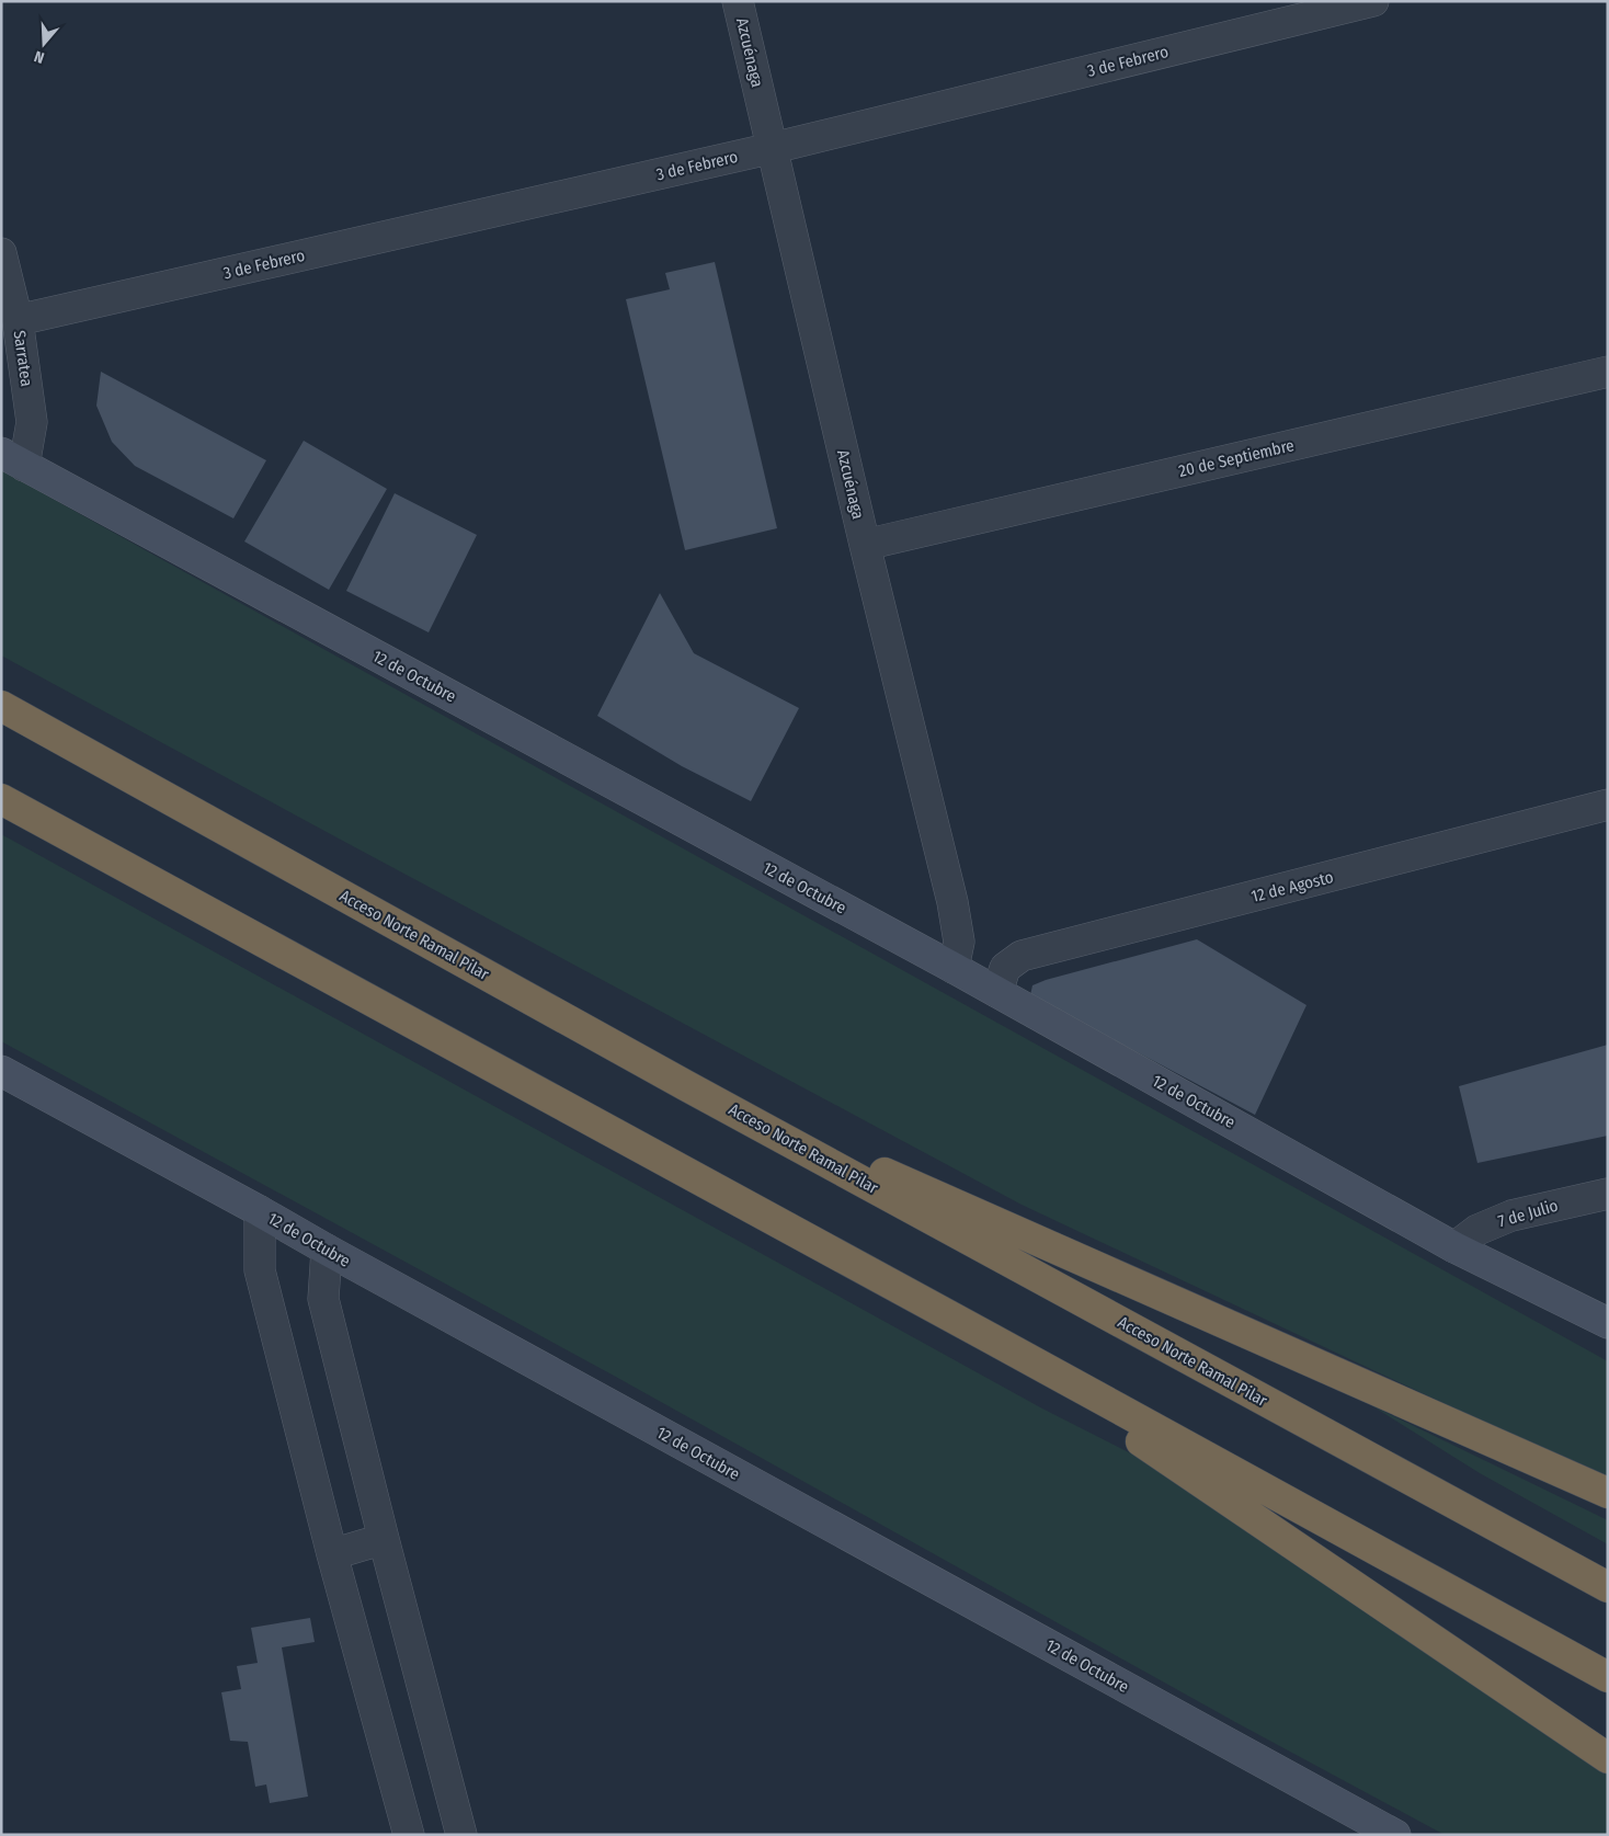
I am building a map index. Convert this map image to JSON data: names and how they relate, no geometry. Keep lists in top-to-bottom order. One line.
{"streets":{"highway":["Acceso Norte Ramal Pilar"],"street":["Azcuénaga","3 de Febrero","Sarratea","20 de Septiembre","12 de Octubre","12 de Agosto","7 de Julio"]},"crossings":[["Azcuénaga","3 de Febrero"],["Azcuénaga","20 de Septiembre"],["Azcuénaga","12 de Octubre"],["3 de Febrero","Sarratea"],["Sarratea","12 de Octubre"],["12 de Octubre","12 de Agosto"],["12 de Octubre","7 de Julio"]],"north":"bottom"}
